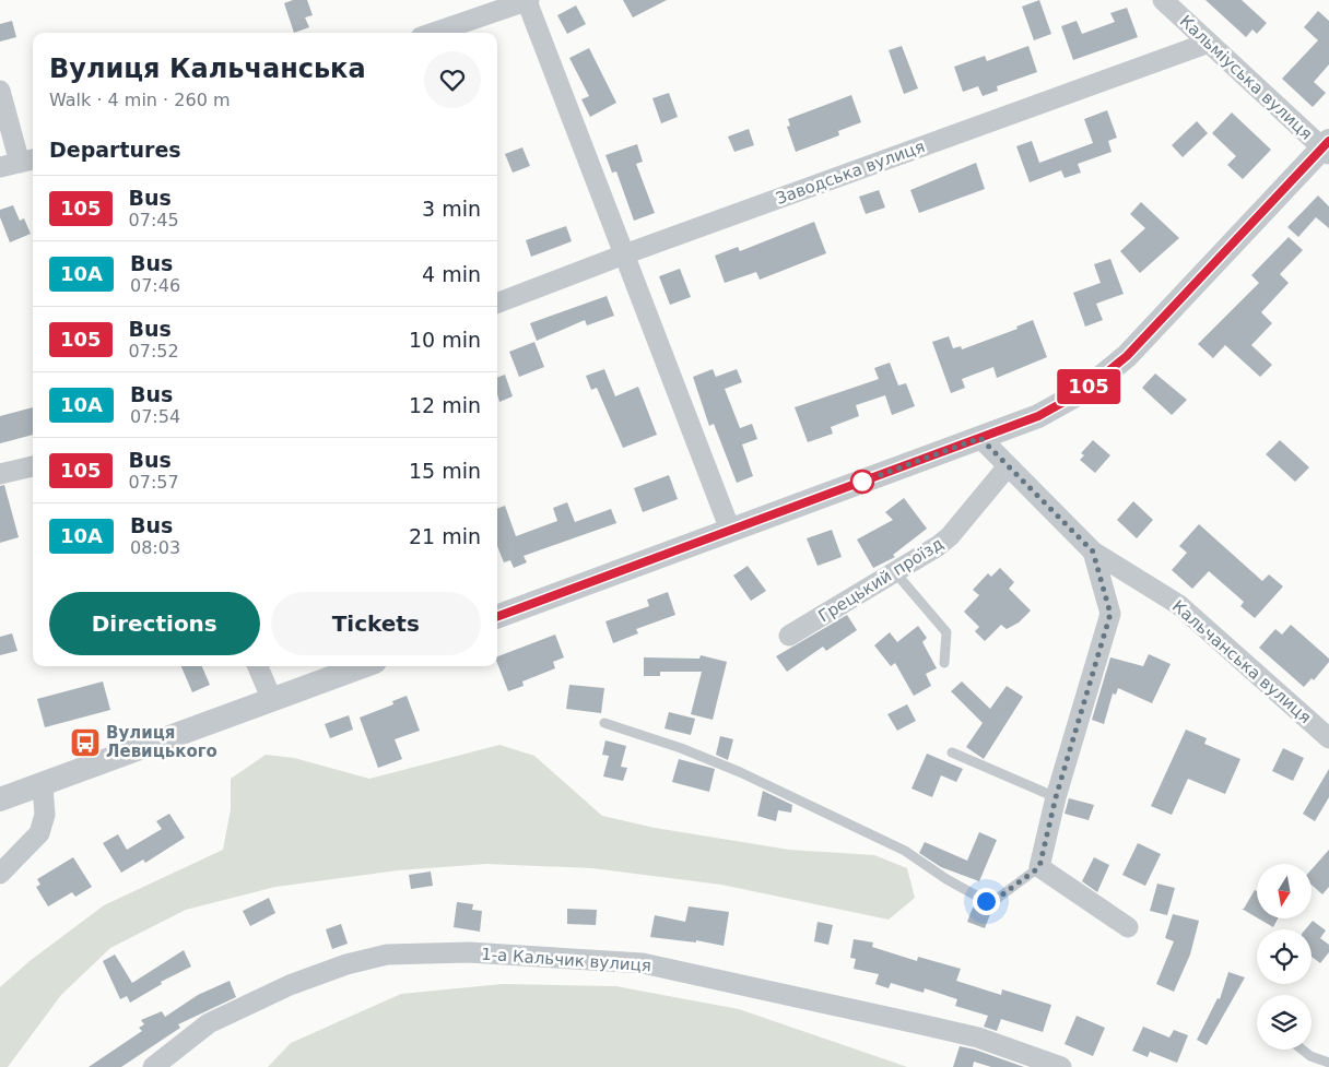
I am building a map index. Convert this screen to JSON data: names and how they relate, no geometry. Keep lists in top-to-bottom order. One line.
{"streets":{"street":["Кальміуська вулиця","Заводська вулиця","Грецький проїзд","Кальчанська вулиця","1-а Кальчик вулиця"]},"crossings":[["Кальміуська вулиця","Заводська вулиця"],["Грецький проїзд","Кальчанська вулиця"]],"places":{"bus stop":["Вулиця Левицького"]},"lines":["bus line 105"],"north":"bottom","page":{"on_map":"105","heading":[["Вулиця Кальчанська","Walk · 4 min · 260 m"],"Departures"],"list":[{"mark":"105","name":"Bus","note":"07:45","value":"3 min"},{"mark":"10А","name":"Bus","note":"07:46","value":"4 min"},{"mark":"105","name":"Bus","note":"07:52","value":"10 min"},{"mark":"10А","name":"Bus","note":"07:54","value":"12 min"},{"mark":"105","name":"Bus","note":"07:57","value":"15 min"},{"mark":"10А","name":"Bus","note":"08:03","value":"21 min"}],"buttons":["Directions","Tickets"]}}
